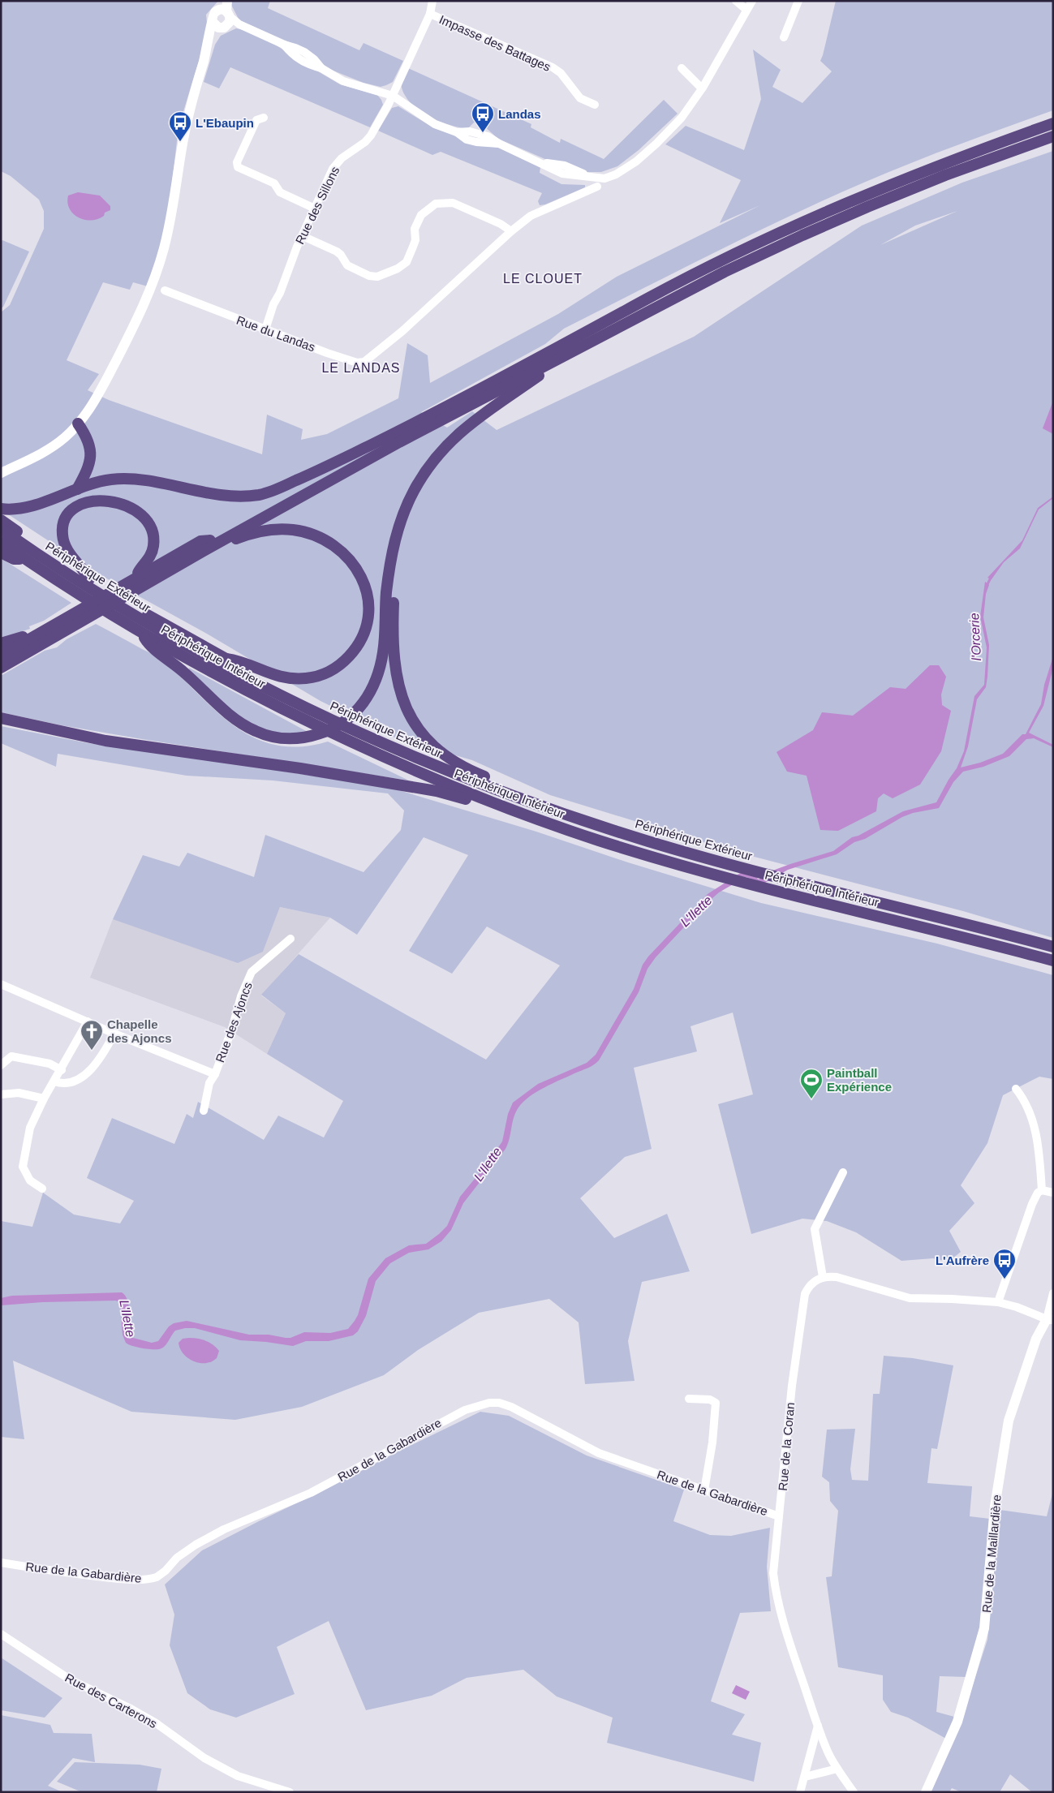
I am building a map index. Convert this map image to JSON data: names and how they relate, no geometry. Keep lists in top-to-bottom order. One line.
{"streets":{"highway":["Périphérique Extérieur","Périphérique Intérieur"],"street":["Impasse des Battages","Rue des Sillons","Rue du Landas","Rue des Ajoncs","Rue de la Coran","Rue de la Gabardière","Rue de la Maillardière","Rue des Carterons"]},"crossings":[["Impasse des Battages","Rue des Sillons"],["Rue des Sillons","Rue du Landas"],["Rue de la Coran","Rue de la Gabardière"]],"districts":["LE CLOUET","LE LANDAS"],"water":["l'Orcerie","L'Ilette"],"places":{"bus stop":["Landas","L'Ebaupin","L'Aufrère"],"church":["Chapelle des Ajoncs"],"sports":["Paintball Expérience"]}}
